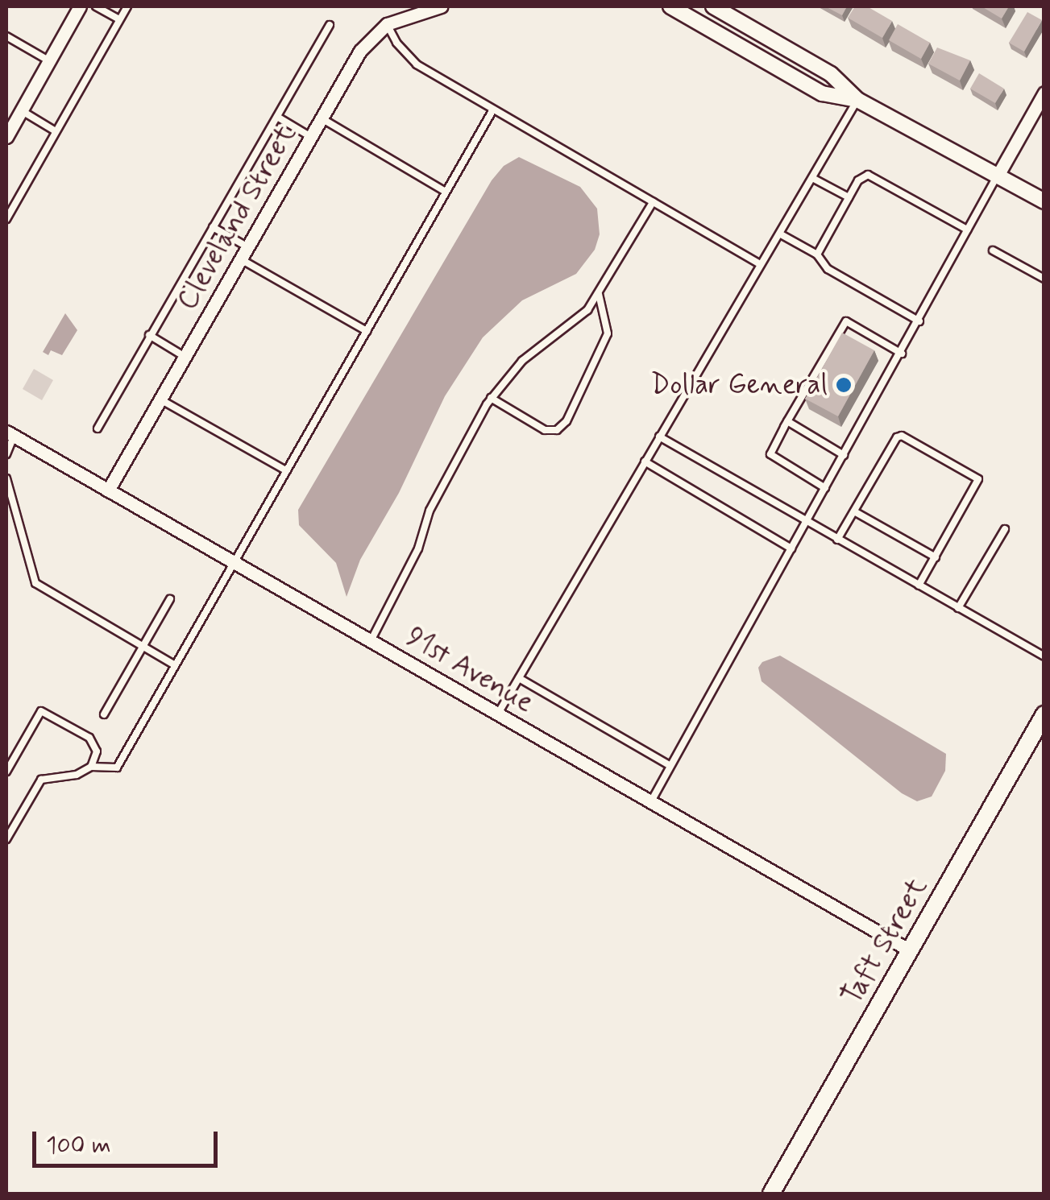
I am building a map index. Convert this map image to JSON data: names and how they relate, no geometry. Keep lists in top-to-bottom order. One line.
{"streets":{"main road":["Taft Street"],"street":["Cleveland Street","91st Avenue"]},"crossings":[["Cleveland Street","91st Avenue"],["91st Avenue","Taft Street"]],"places":["Dollar General"],"scale_bar":"100 m"}
